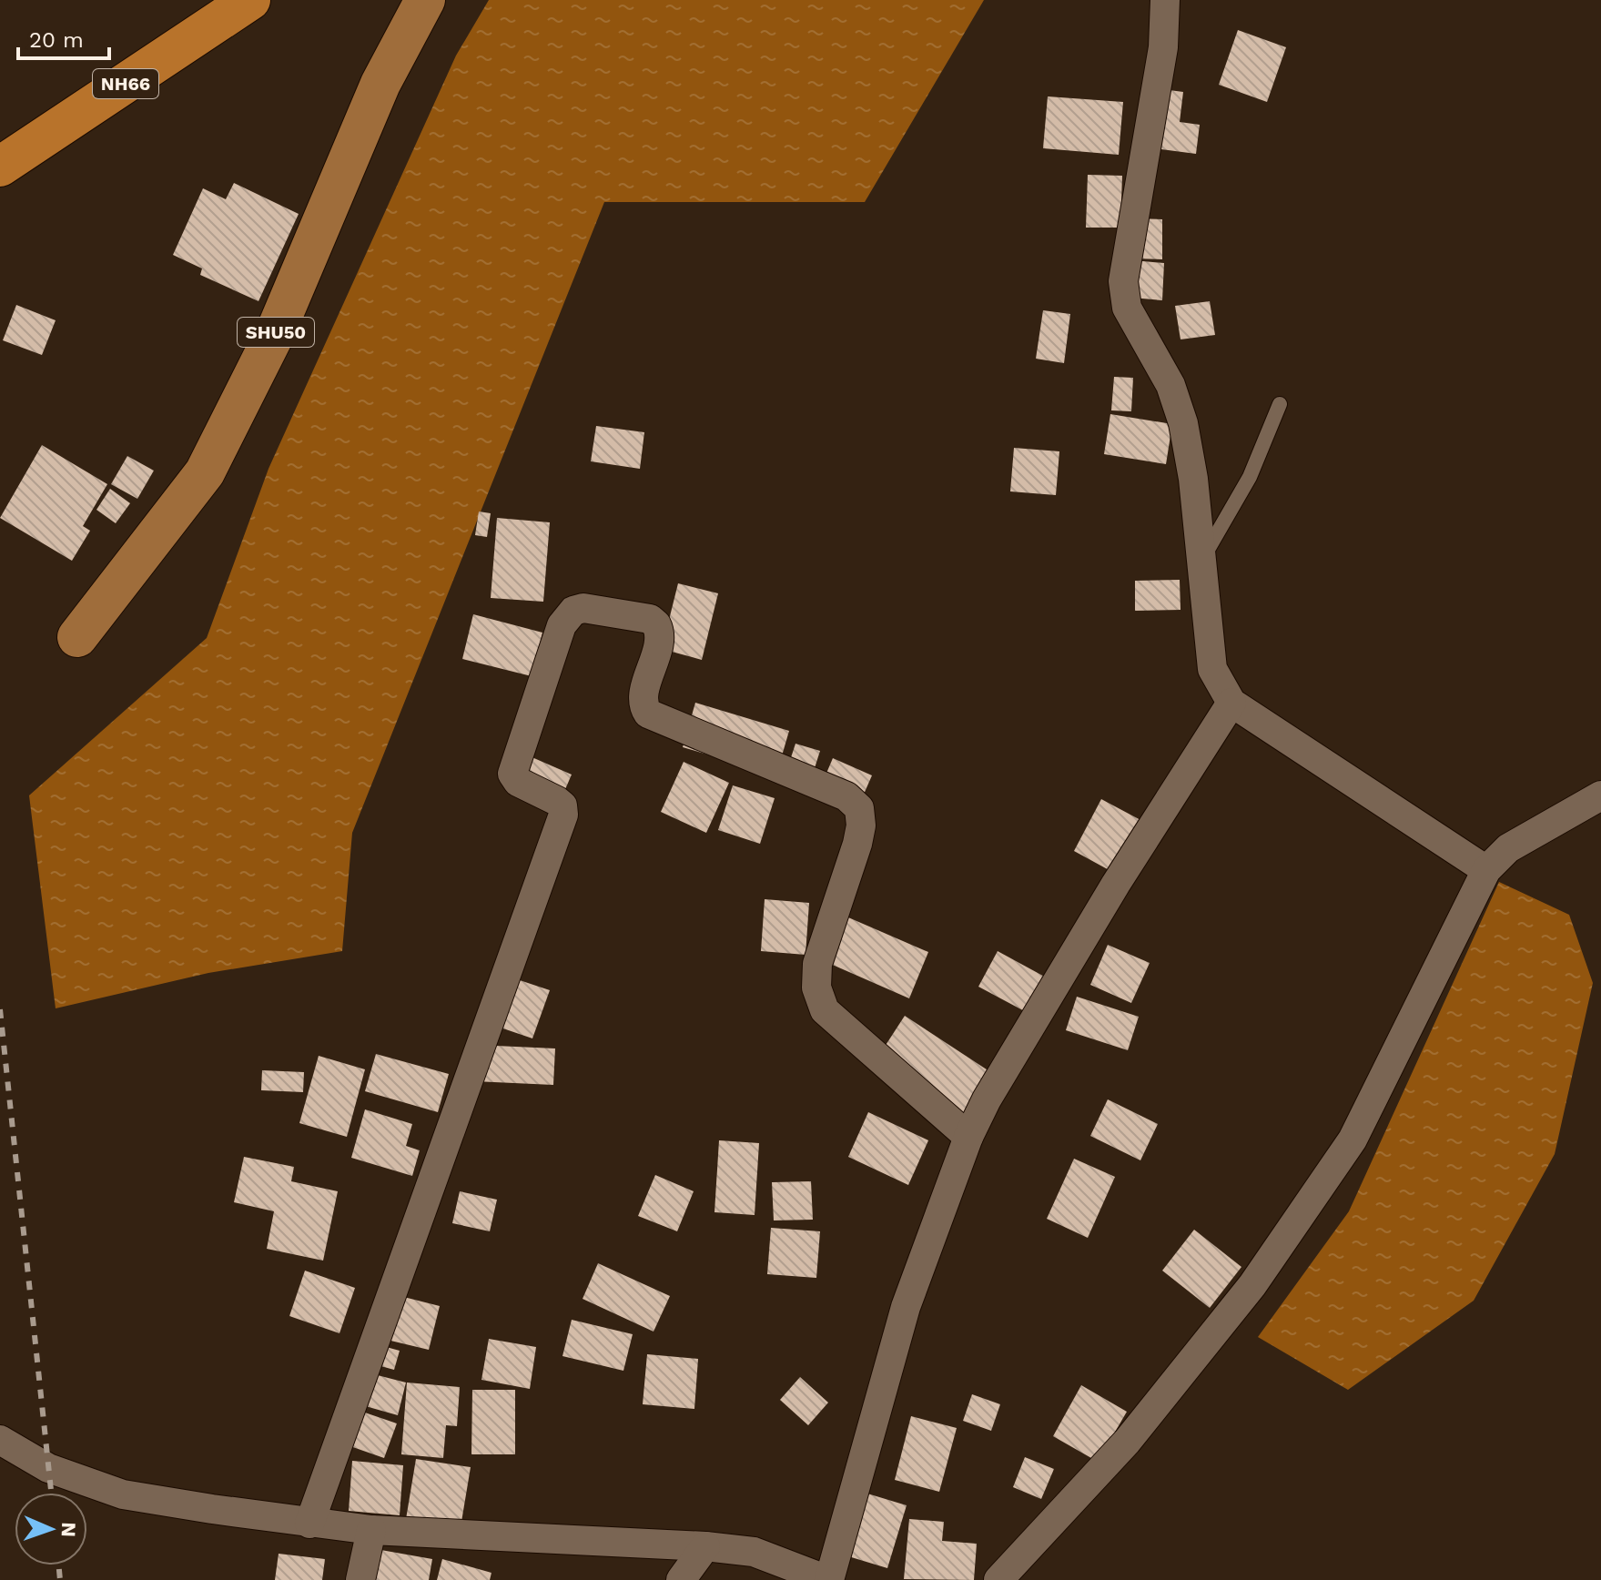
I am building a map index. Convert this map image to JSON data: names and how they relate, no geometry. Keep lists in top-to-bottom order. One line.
{"streets":{"highway":["NH66"],"main road":["SHU50"]},"scale_bar":"20 m","north":"right"}
